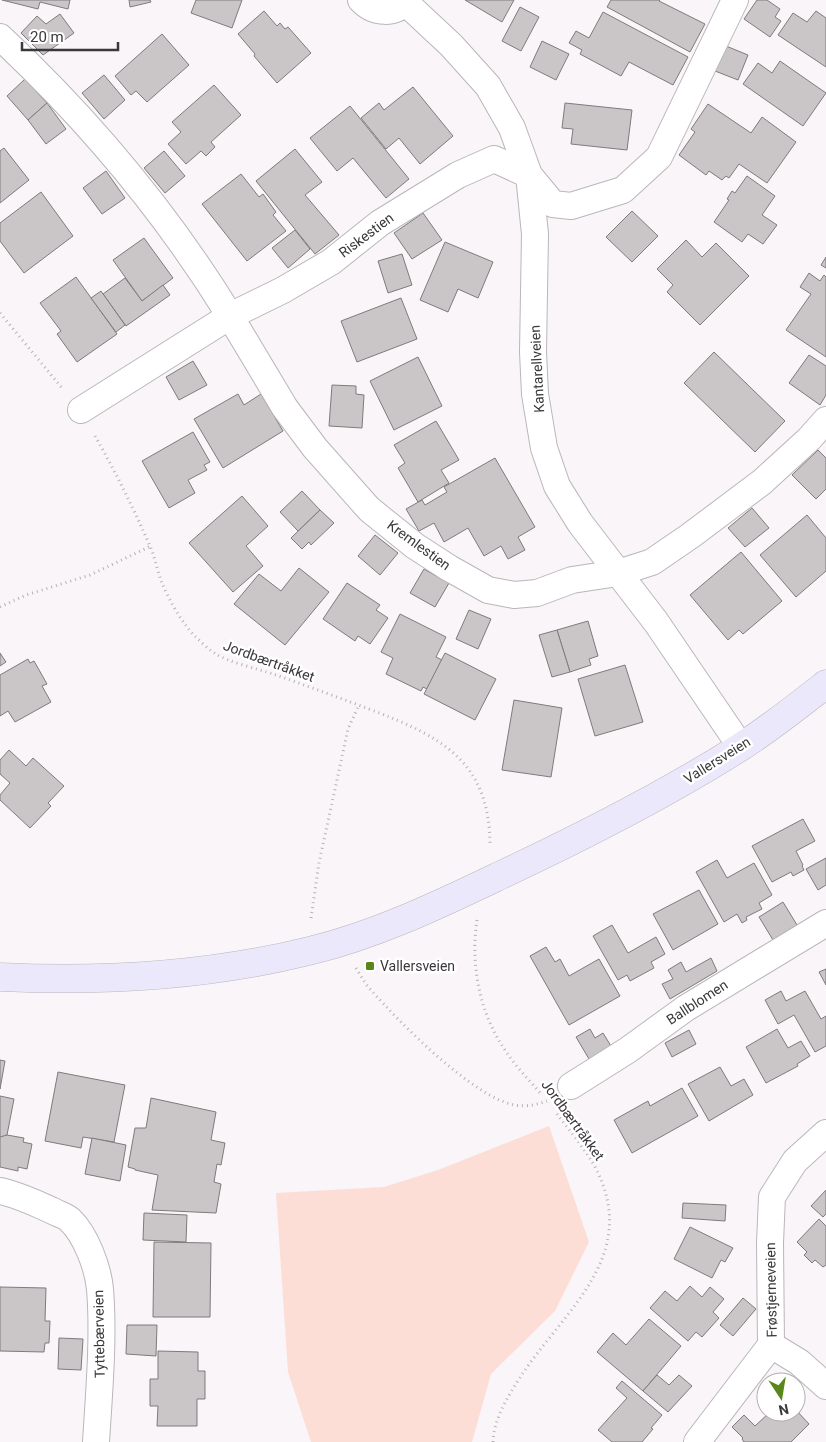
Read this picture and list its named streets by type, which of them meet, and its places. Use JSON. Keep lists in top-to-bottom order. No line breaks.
{"streets":{"main road":["Vallersveien"],"street":["Riskestien","Kantarellveien","Kremlestien","Ballblomen","Frøstjerneveien","Tyttebærveien"],"path":["Jordbærtråkket"]},"crossings":[["Riskestien","Kantarellveien"],["Riskestien","Kremlestien"],["Kantarellveien","Kremlestien"],["Kantarellveien","Vallersveien"]],"places":{"transit":["Vallersveien"]},"scale_bar":"20 m","north":"bottom"}
